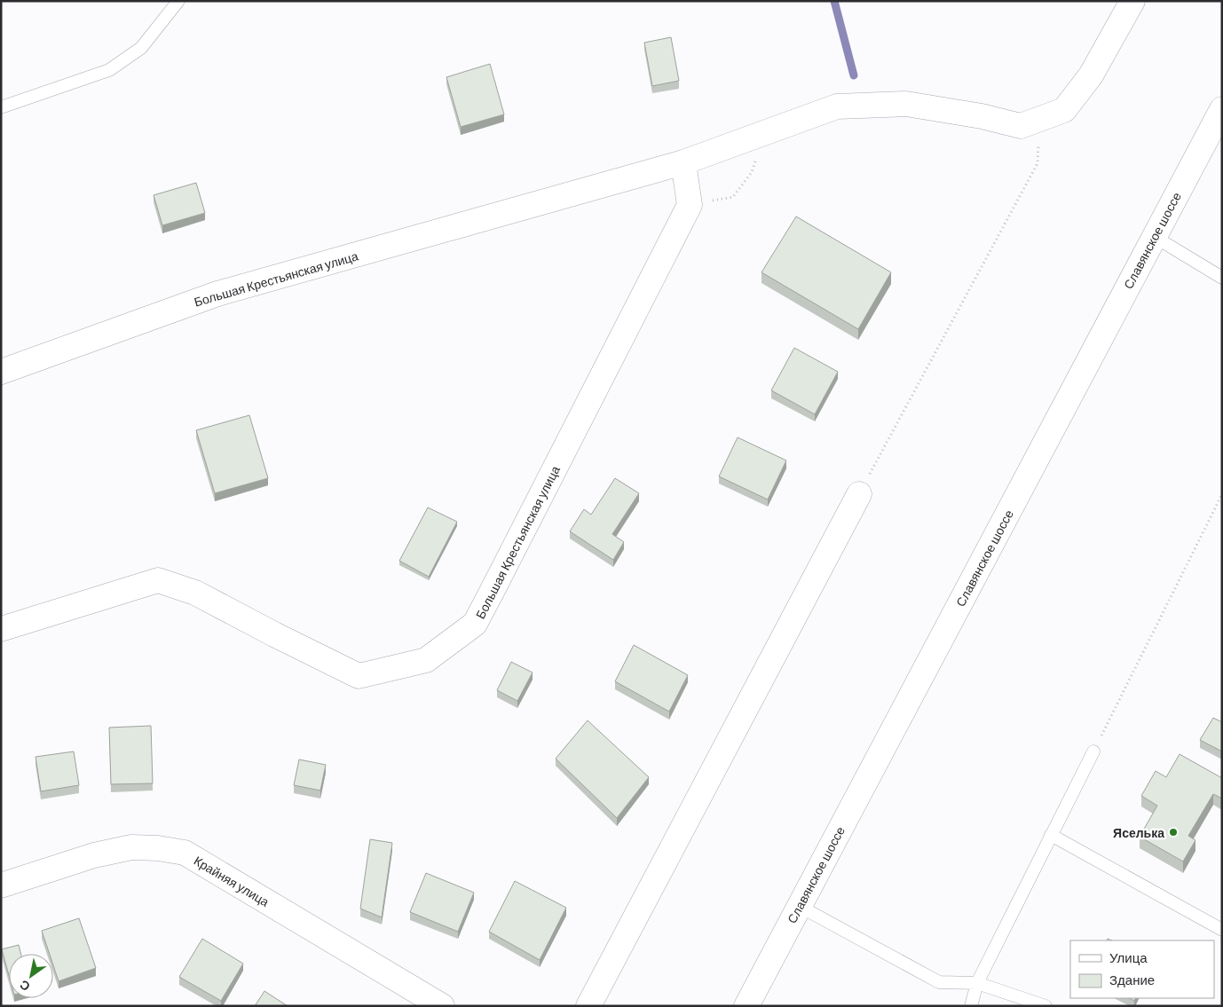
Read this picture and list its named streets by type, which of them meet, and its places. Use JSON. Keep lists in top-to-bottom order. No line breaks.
{"streets":{"street":["Славянское шоссе","Большая Крестьянская улица","Крайняя улица"]},"places":["Яселька"],"legend":["Улица","Здание"],"north":"bottom left"}
